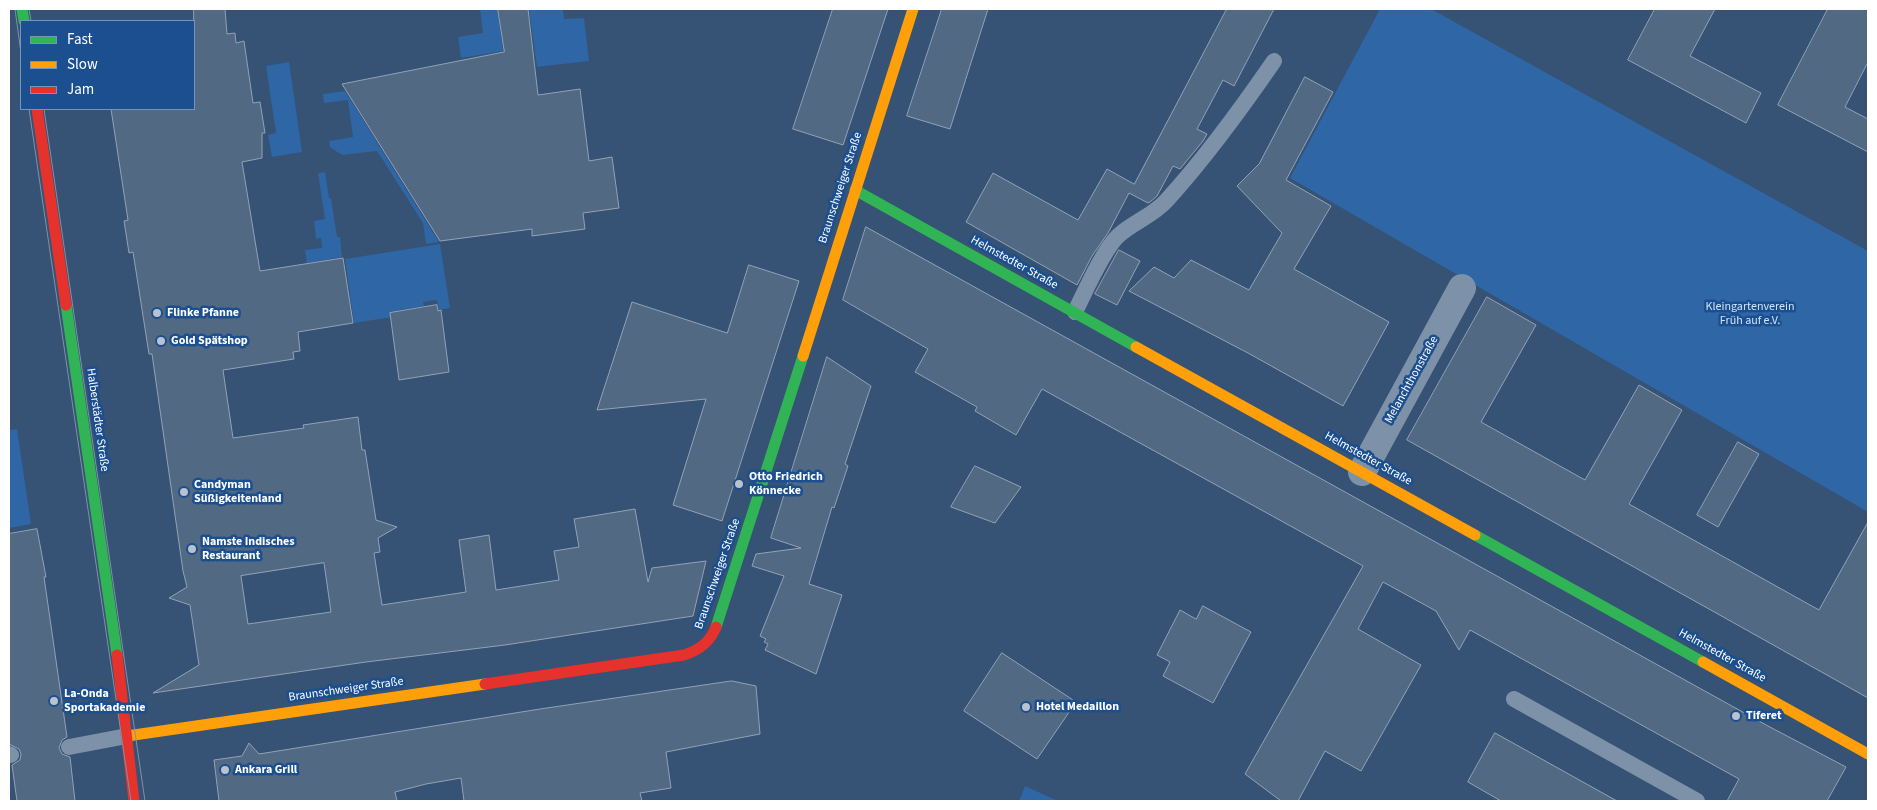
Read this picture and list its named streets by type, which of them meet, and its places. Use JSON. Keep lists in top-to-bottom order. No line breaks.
{"streets":{"street":["Braunschweiger Straße","Helmstedter Straße","Melanchthonstraße","Halberstädter Straße"]},"crossings":[["Braunschweiger Straße","Helmstedter Straße"],["Braunschweiger Straße","Halberstädter Straße"],["Helmstedter Straße","Melanchthonstraße"]],"parks":["Kleingartenverein Früh auf e.V."],"places":["Flinke Pfanne","Gold Spätshop","Otto Friedrich Könnecke","Candyman Süßigkeitenland","Namste Indisches Restaurant","La-Onda Sportakademie","Hotel Medaillon","Tiferet","Ankara Grill"],"legend":["Fast","Slow","Jam"]}
